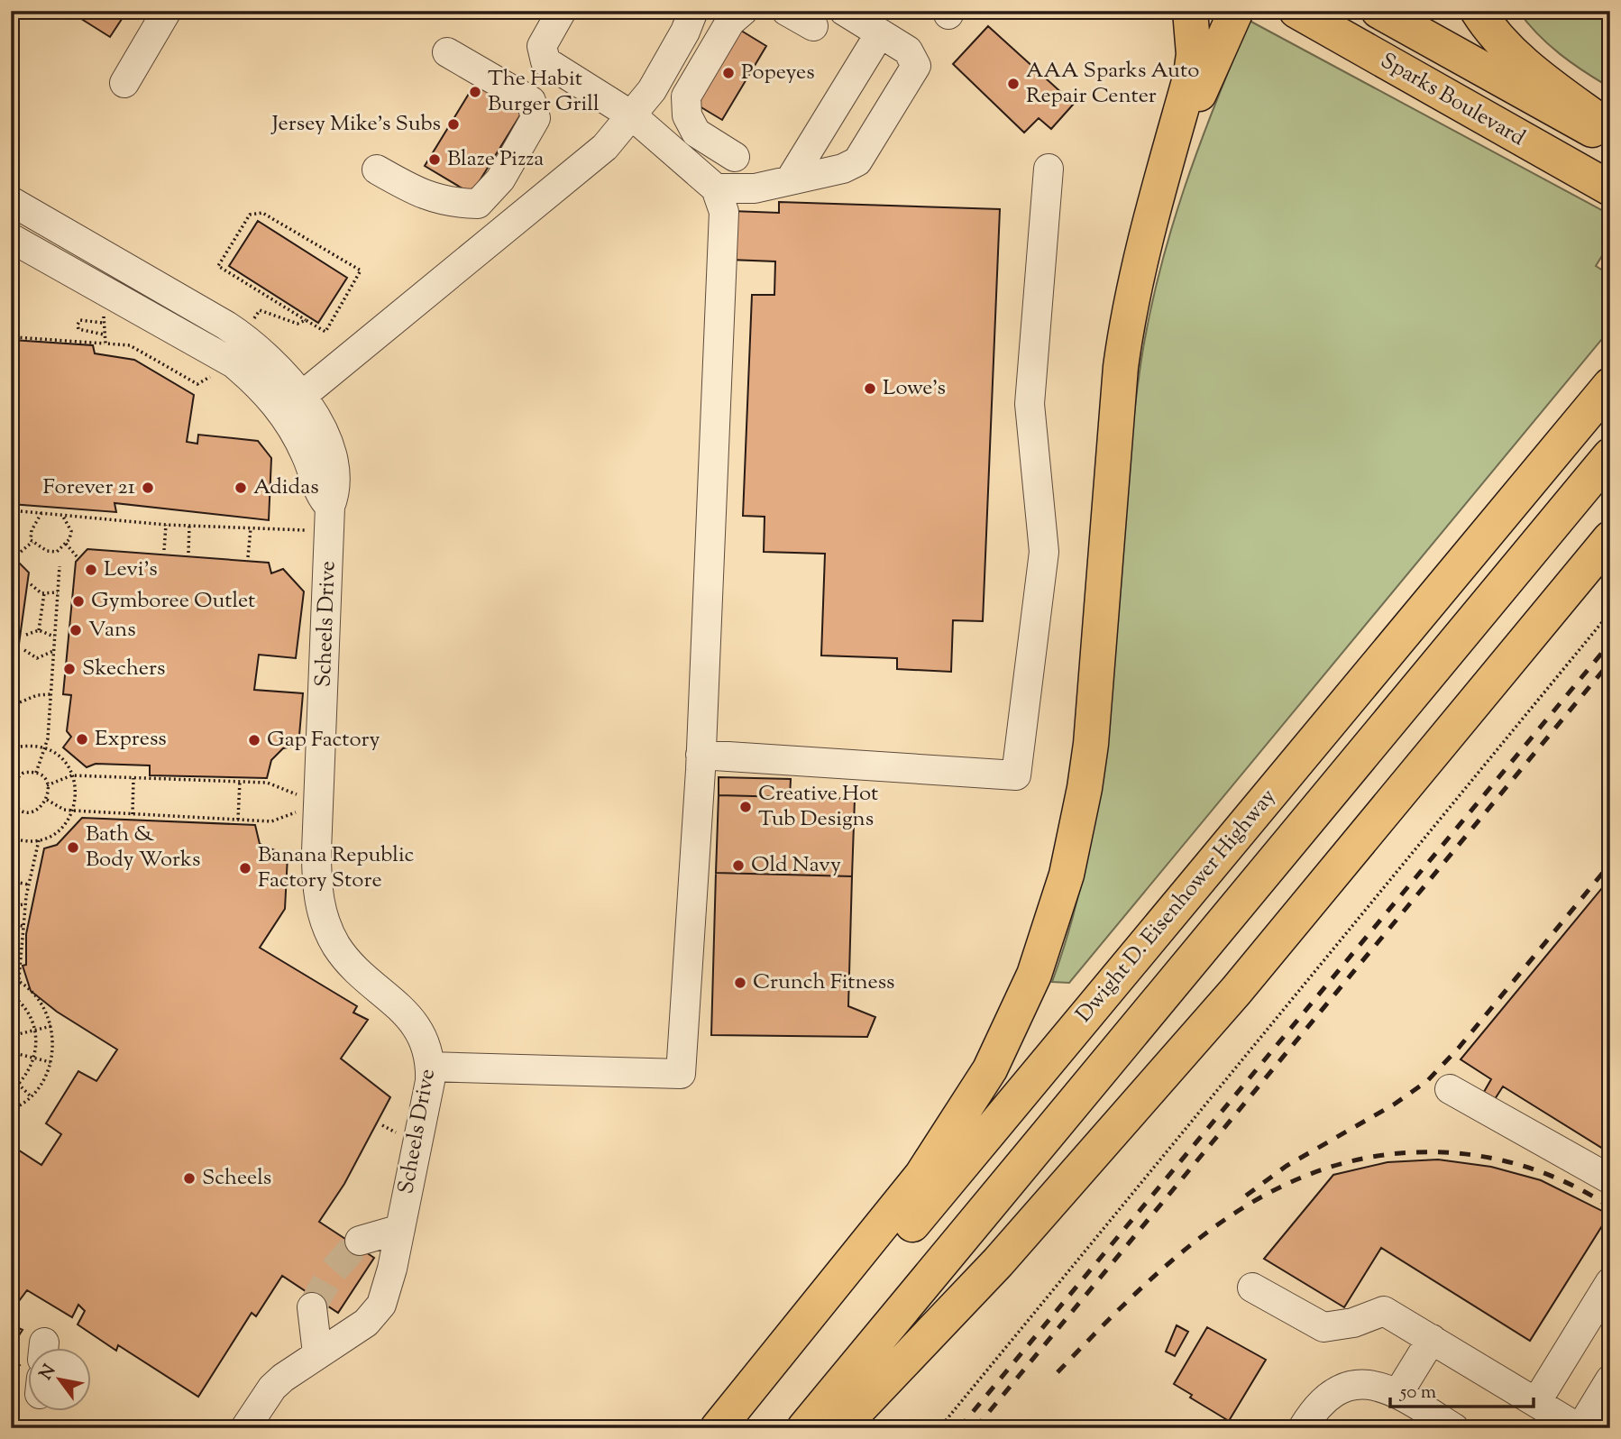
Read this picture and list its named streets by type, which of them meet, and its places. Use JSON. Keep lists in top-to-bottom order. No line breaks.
{"streets":{"main road":["Sparks Boulevard","Dwight D. Eisenhower Highway"],"street":["Scheels Drive"]},"places":["Popeyes","AAA Sparks Auto Repair Center","The Habit Burger Grill","Jersey Mike's Subs","Blaze Pizza","Lowe's","Forever 21","Adidas","Levi's","Gymboree Outlet","Vans","Skechers","Express","Gap Factory","Creative Hot Tub Designs","Bath & Body Works","Old Navy","Banana Republic Factory Store","Crunch Fitness","Scheels"],"scale_bar":"50 m","north":"top left"}
